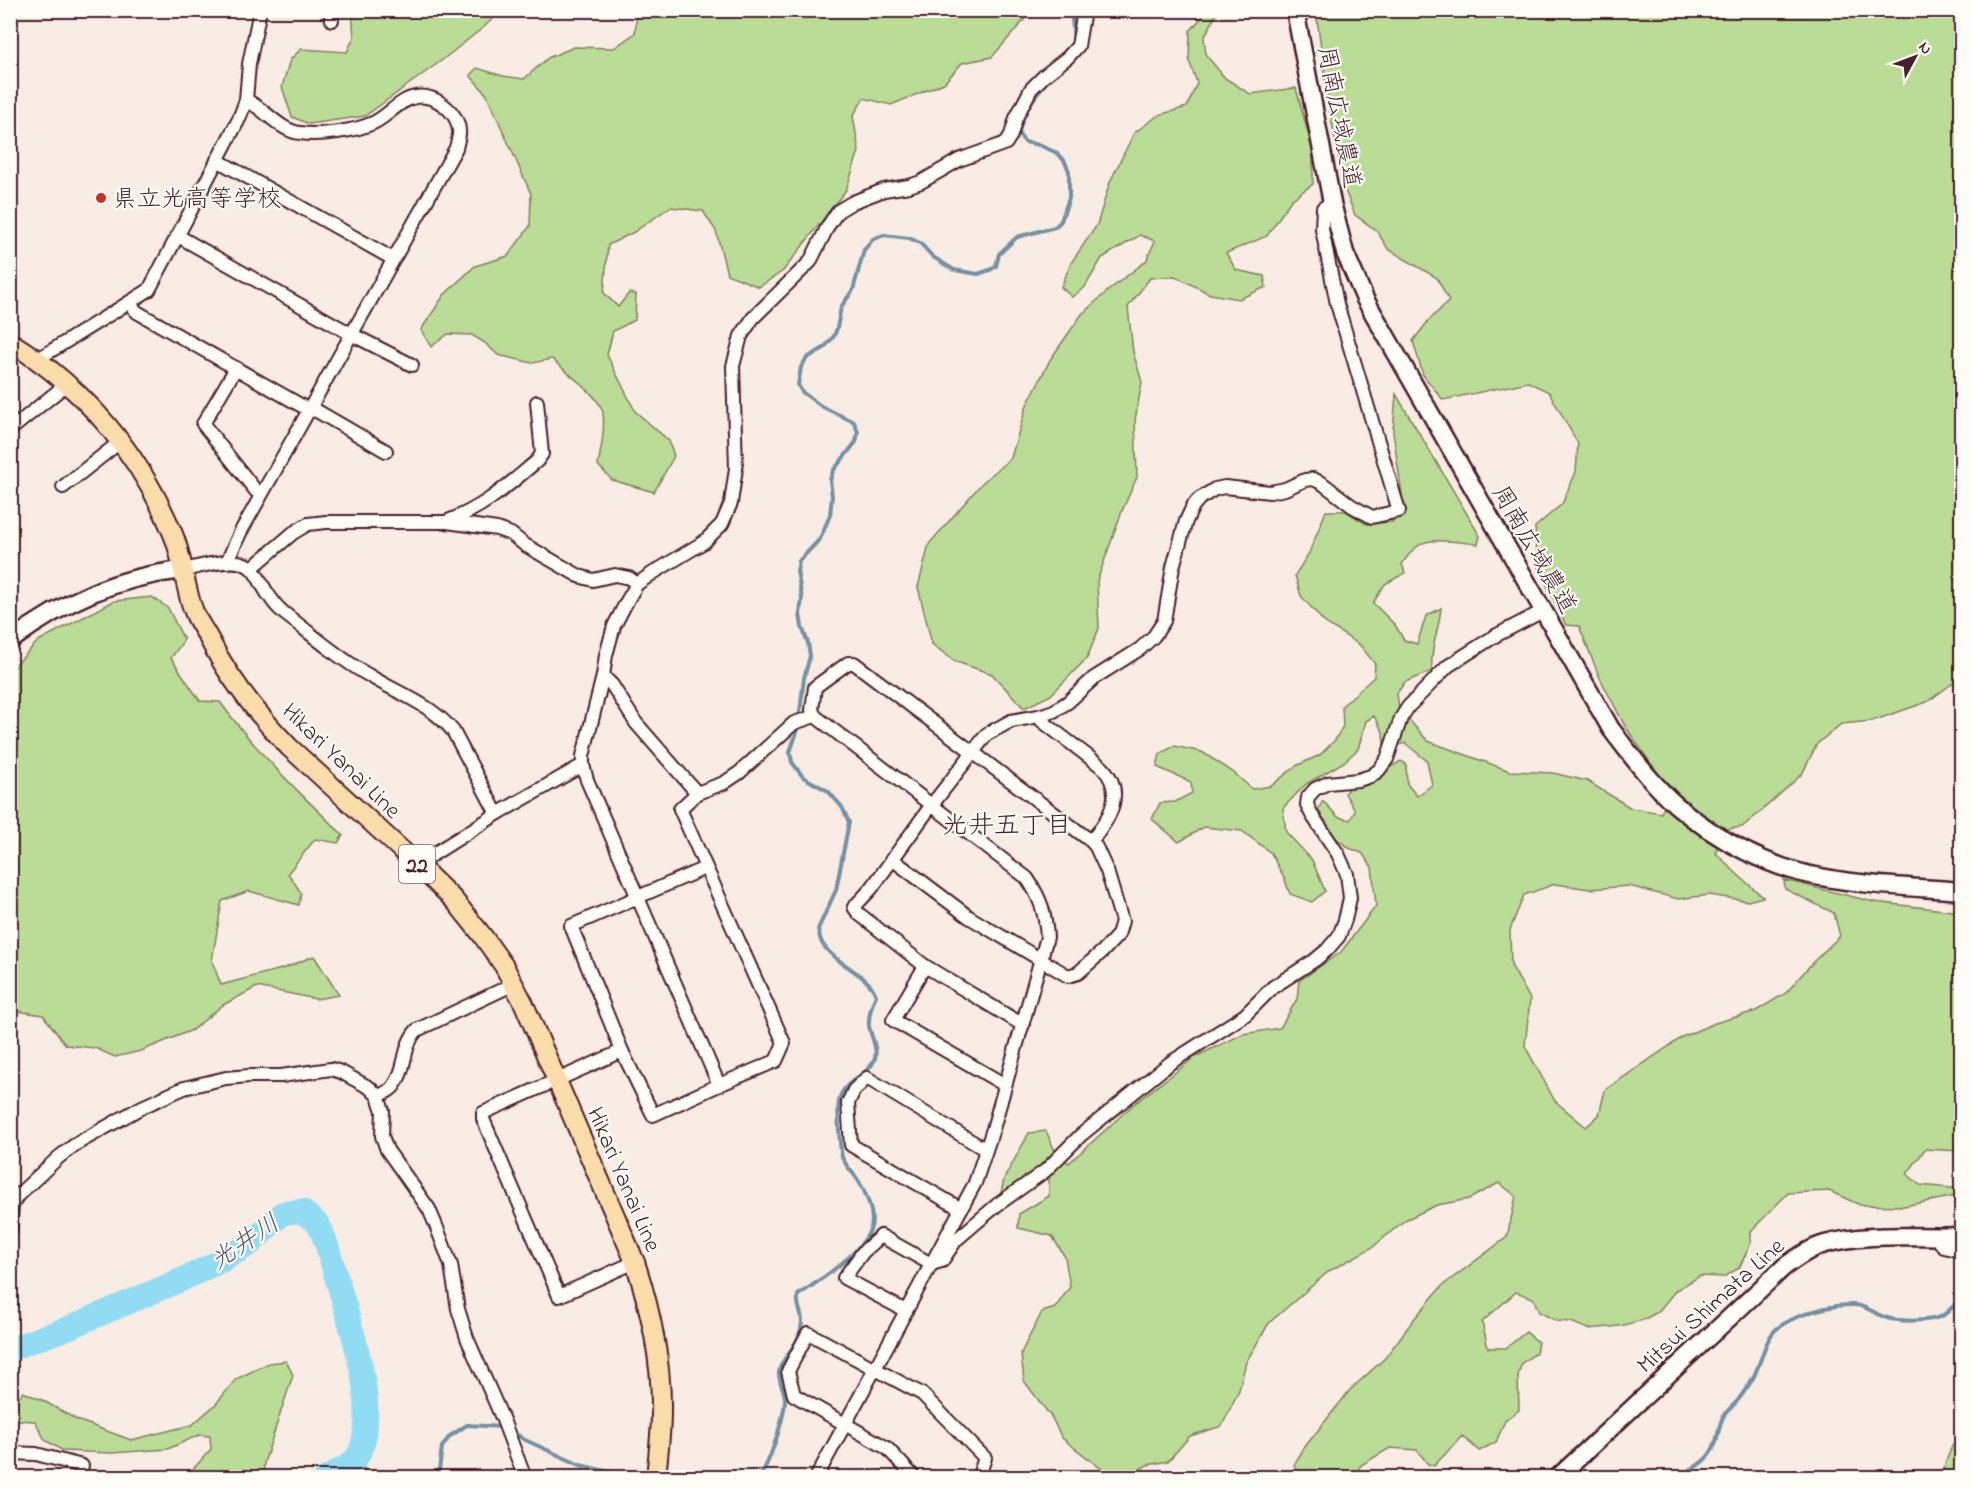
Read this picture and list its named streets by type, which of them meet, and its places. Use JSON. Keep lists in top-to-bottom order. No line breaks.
{"streets":{"main road":["Hikari Yanai Line","22"],"street":["周南広域農道","Mitsui Shimata Line"]},"districts":["光井五丁目"],"water":["光井川"],"places":["県立光高等学校"],"north":"top right"}
